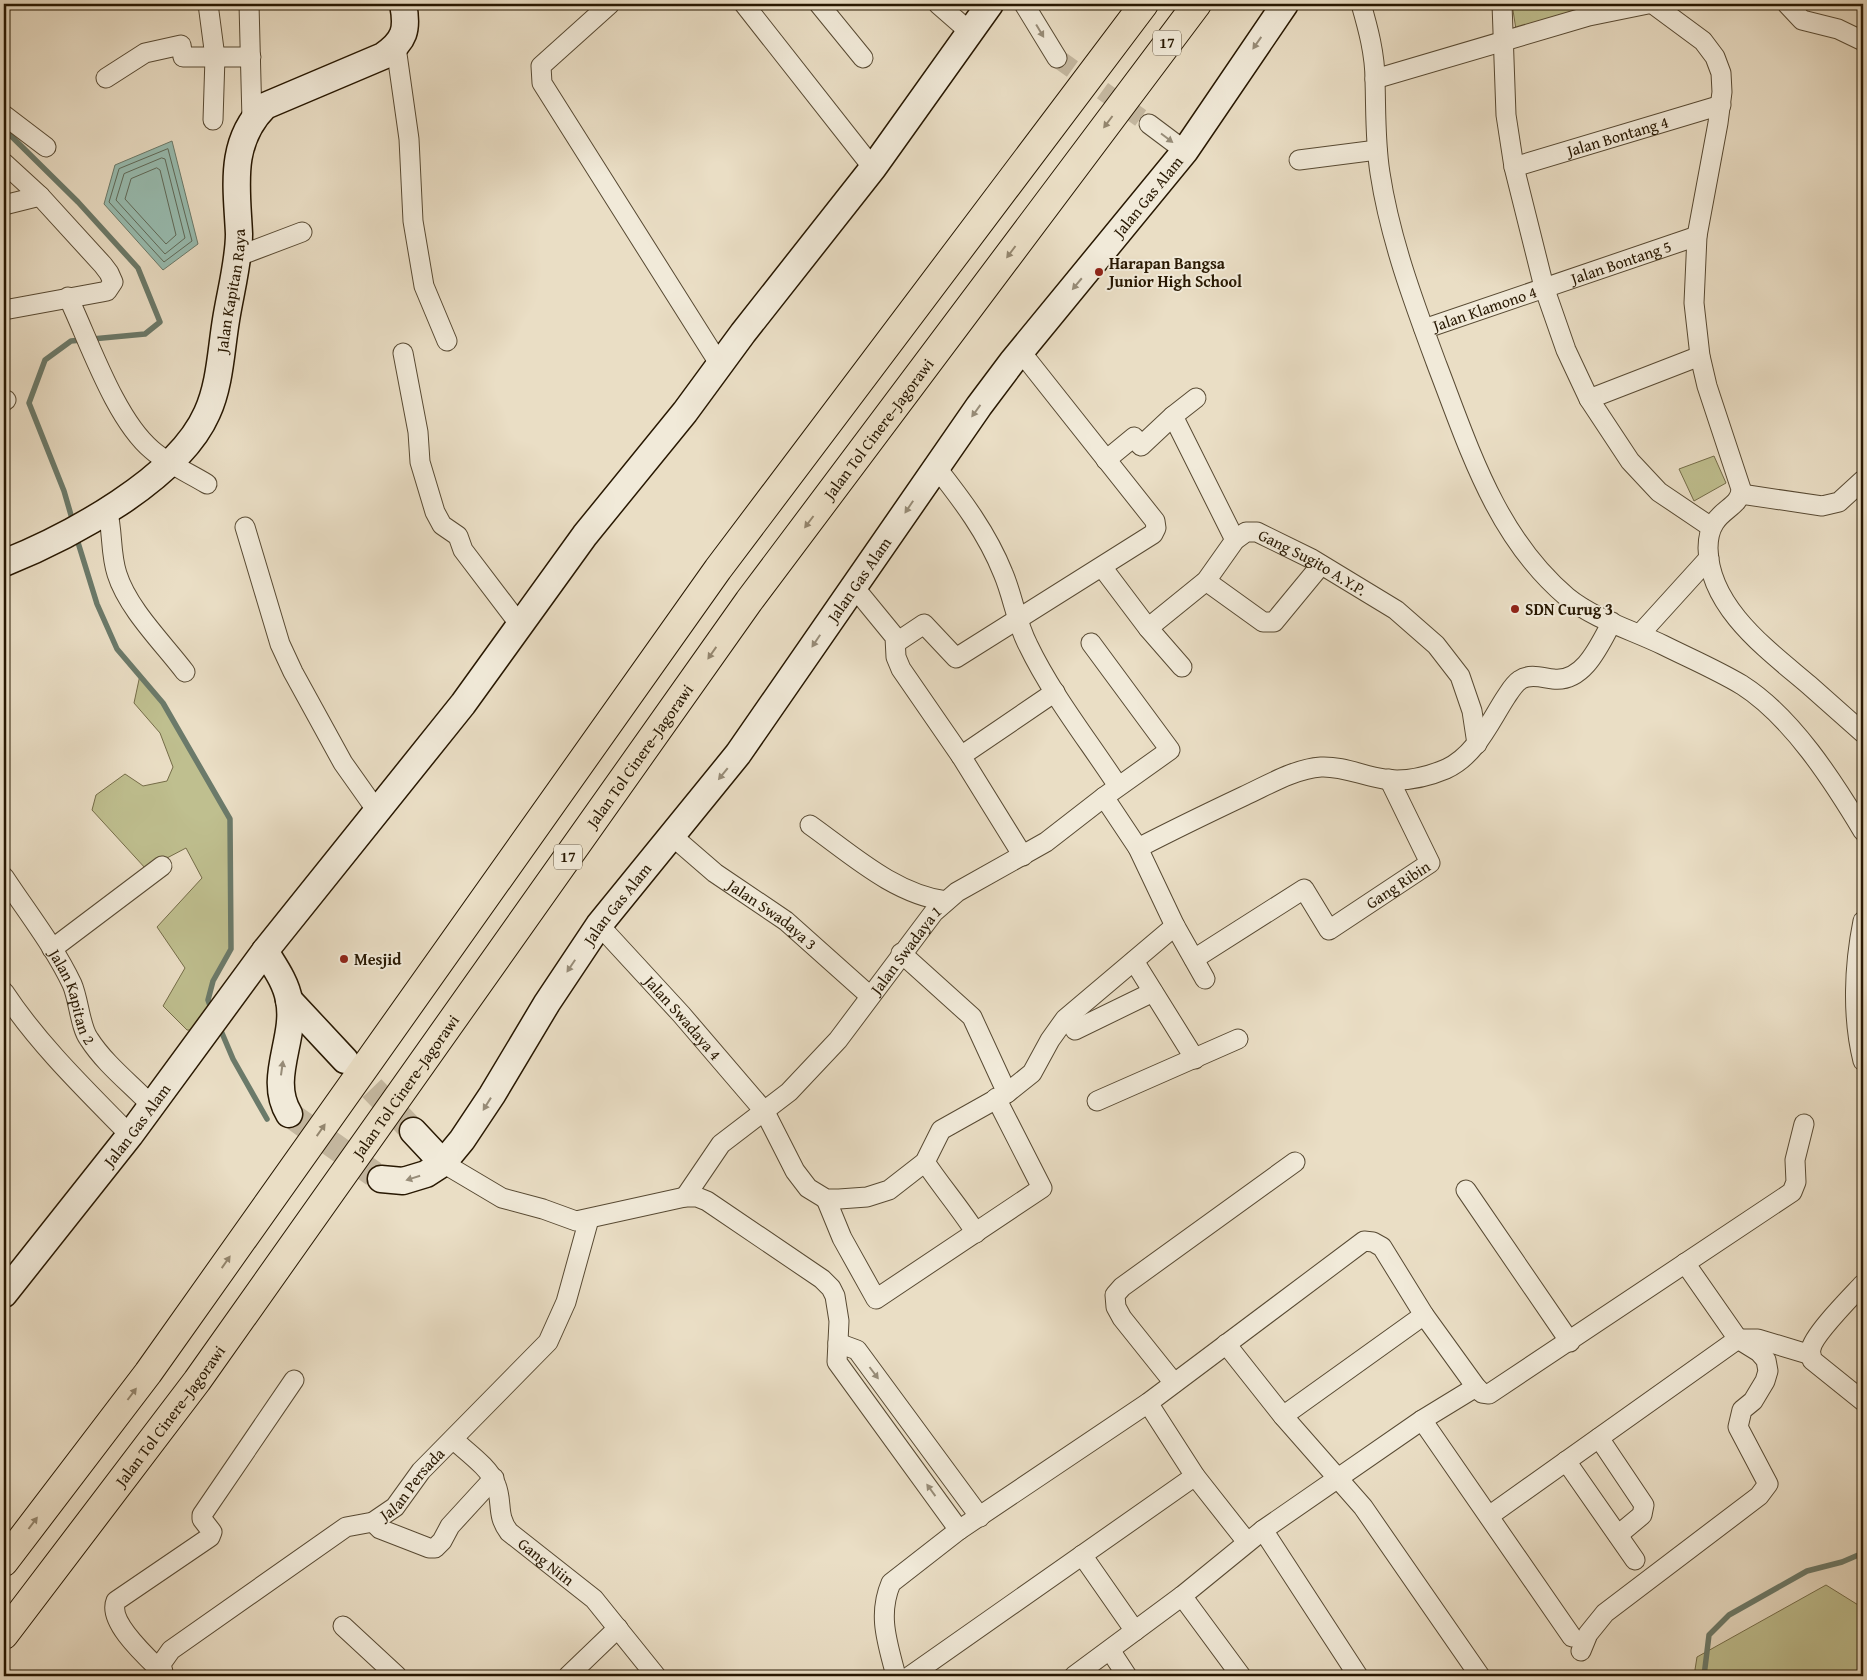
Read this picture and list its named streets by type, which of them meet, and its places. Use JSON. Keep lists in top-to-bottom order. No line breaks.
{"streets":{"highway":["17","Jalan Tol Cinere–Jagorawi"],"main road":["Jalan Gas Alam","Jalan Kapitan Raya"],"street":["Jalan Bontang 4","Jalan Bontang 5","Jalan Klamono 4","Gang Sugito A.Y.P.","Gang Ribin","Jalan Swadaya 3","Jalan Swadaya 1","Jalan Kapitan 2","Jalan Swadaya 4","Jalan Persada","Gang Niin"]},"crossings":[["Jalan Gas Alam","Jalan Swadaya 3"],["Jalan Gas Alam","Jalan Kapitan 2"],["Jalan Gas Alam","Jalan Swadaya 4"],["Jalan Bontang 5","Jalan Klamono 4"],["Jalan Swadaya 3","Jalan Swadaya 1"],["Jalan Swadaya 1","Jalan Swadaya 4"]],"one_way":["Jalan Gas Alam"],"places":["Harapan Bangsa Junior High School","SDN Curug 3","Mesjid"]}
